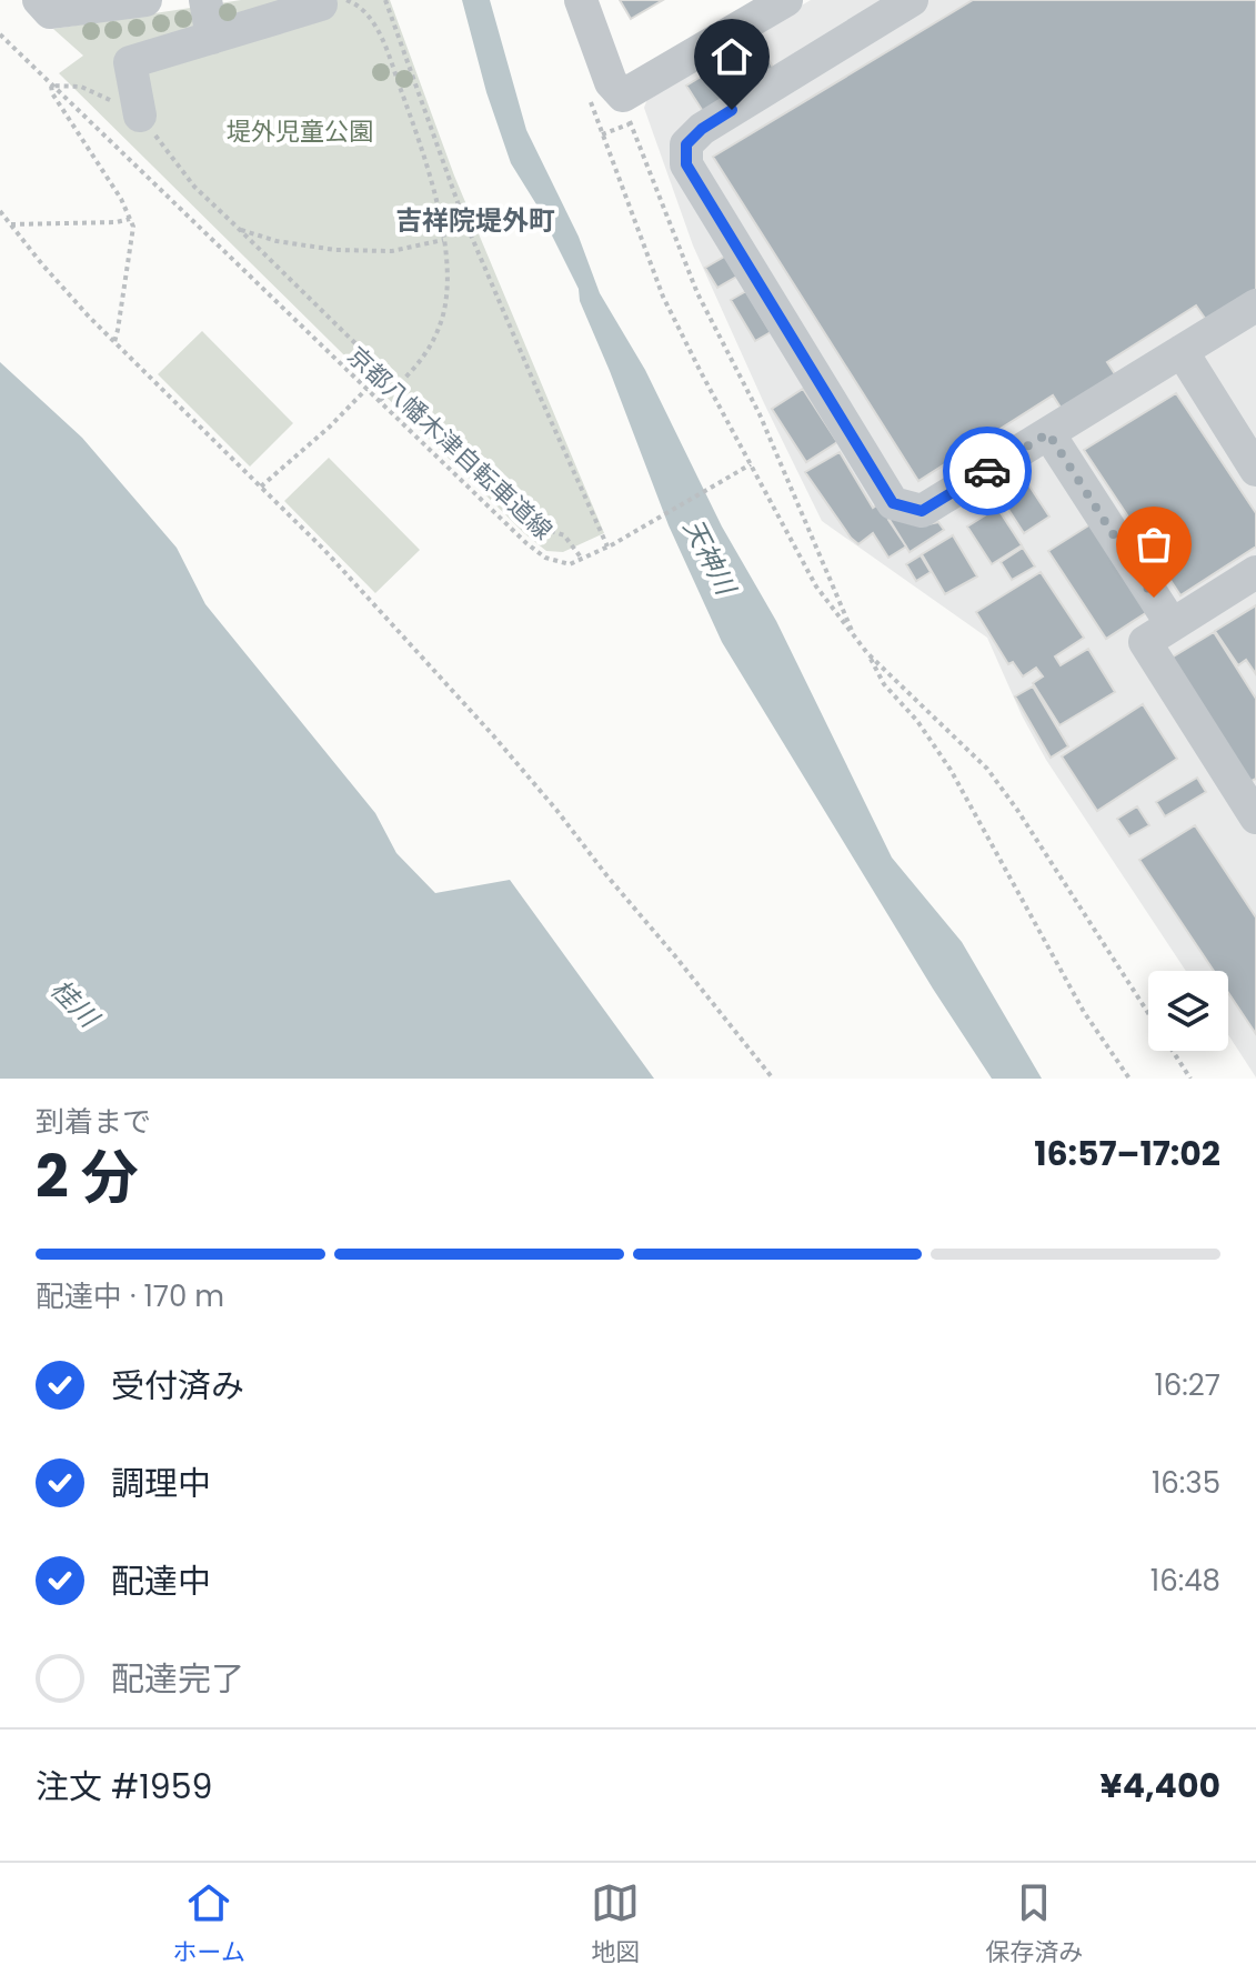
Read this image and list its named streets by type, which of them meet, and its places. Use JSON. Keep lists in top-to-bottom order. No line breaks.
{"streets":{"path":["京都八幡木津自転車道線"]},"districts":["吉祥院堤外町"],"water":["天神川","桂川"],"parks":["堤外児童公園"],"page":{"heading":["2 分","到着まで","16:57–17:02"],"panel":["注文 #1959","¥4,400"],"bar":"配達中 · 170 m","list":[["受付済み","16:27"],["調理中","16:35"],["配達中","16:48"],"配達完了"],"tabs":["ホーム","地図","保存済み"]}}
